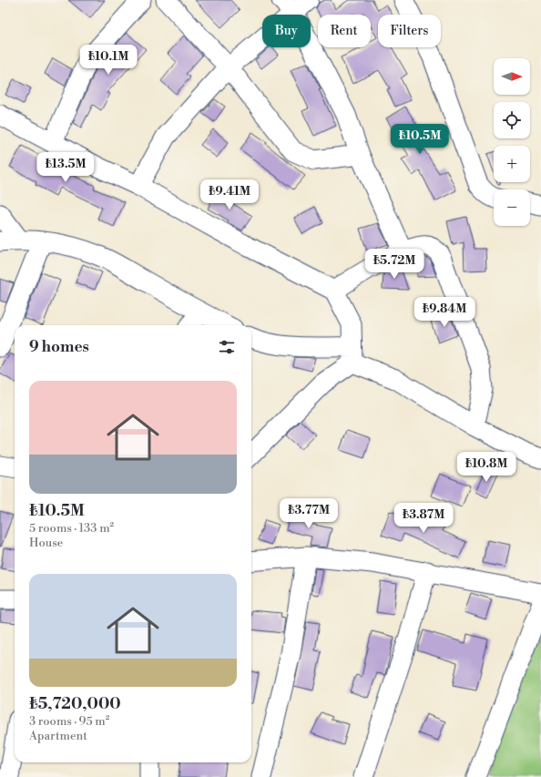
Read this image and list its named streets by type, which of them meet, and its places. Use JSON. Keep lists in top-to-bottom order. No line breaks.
{"north":"right","page":{"chip":["Buy","Rent","Filters"],"price":["₺10.1M","₺10.5M","₺13.5M","₺9.41M","₺5.72M","₺9.84M","₺10.8M","₺3.77M","₺3.87M"],"map_buttons":["+","−"],"heading":"9 homes","list":[{"name":"₺10.5M","note":"5 rooms · 133 m² · House"},{"name":"₺5,720,000","note":"3 rooms · 95 m² · Apartment"}]}}
